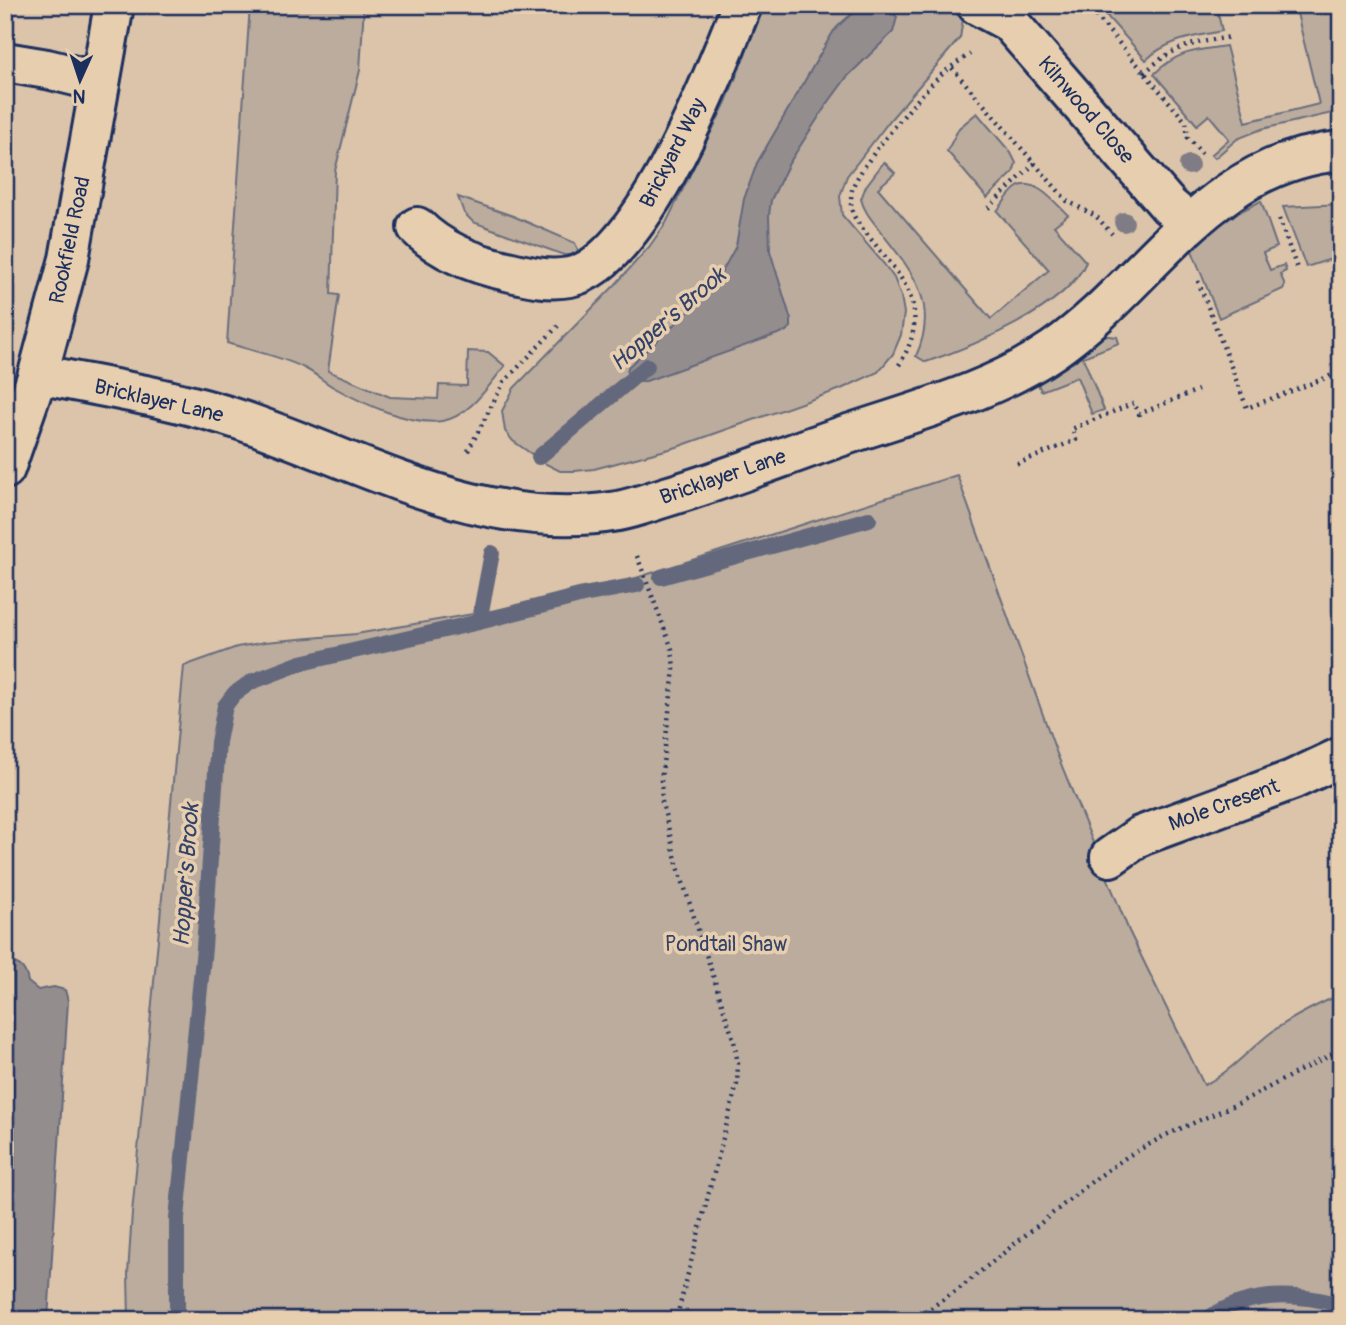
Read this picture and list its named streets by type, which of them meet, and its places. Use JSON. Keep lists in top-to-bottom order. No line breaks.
{"streets":{"street":["Kilnwood Close","Brickyard Way","Rookfield Road","Bricklayer Lane","Mole Cresent"]},"crossings":[["Kilnwood Close","Bricklayer Lane"],["Rookfield Road","Bricklayer Lane"]],"water":["Hopper's Brook"],"parks":["Pondtail Shaw"],"north":"bottom"}
